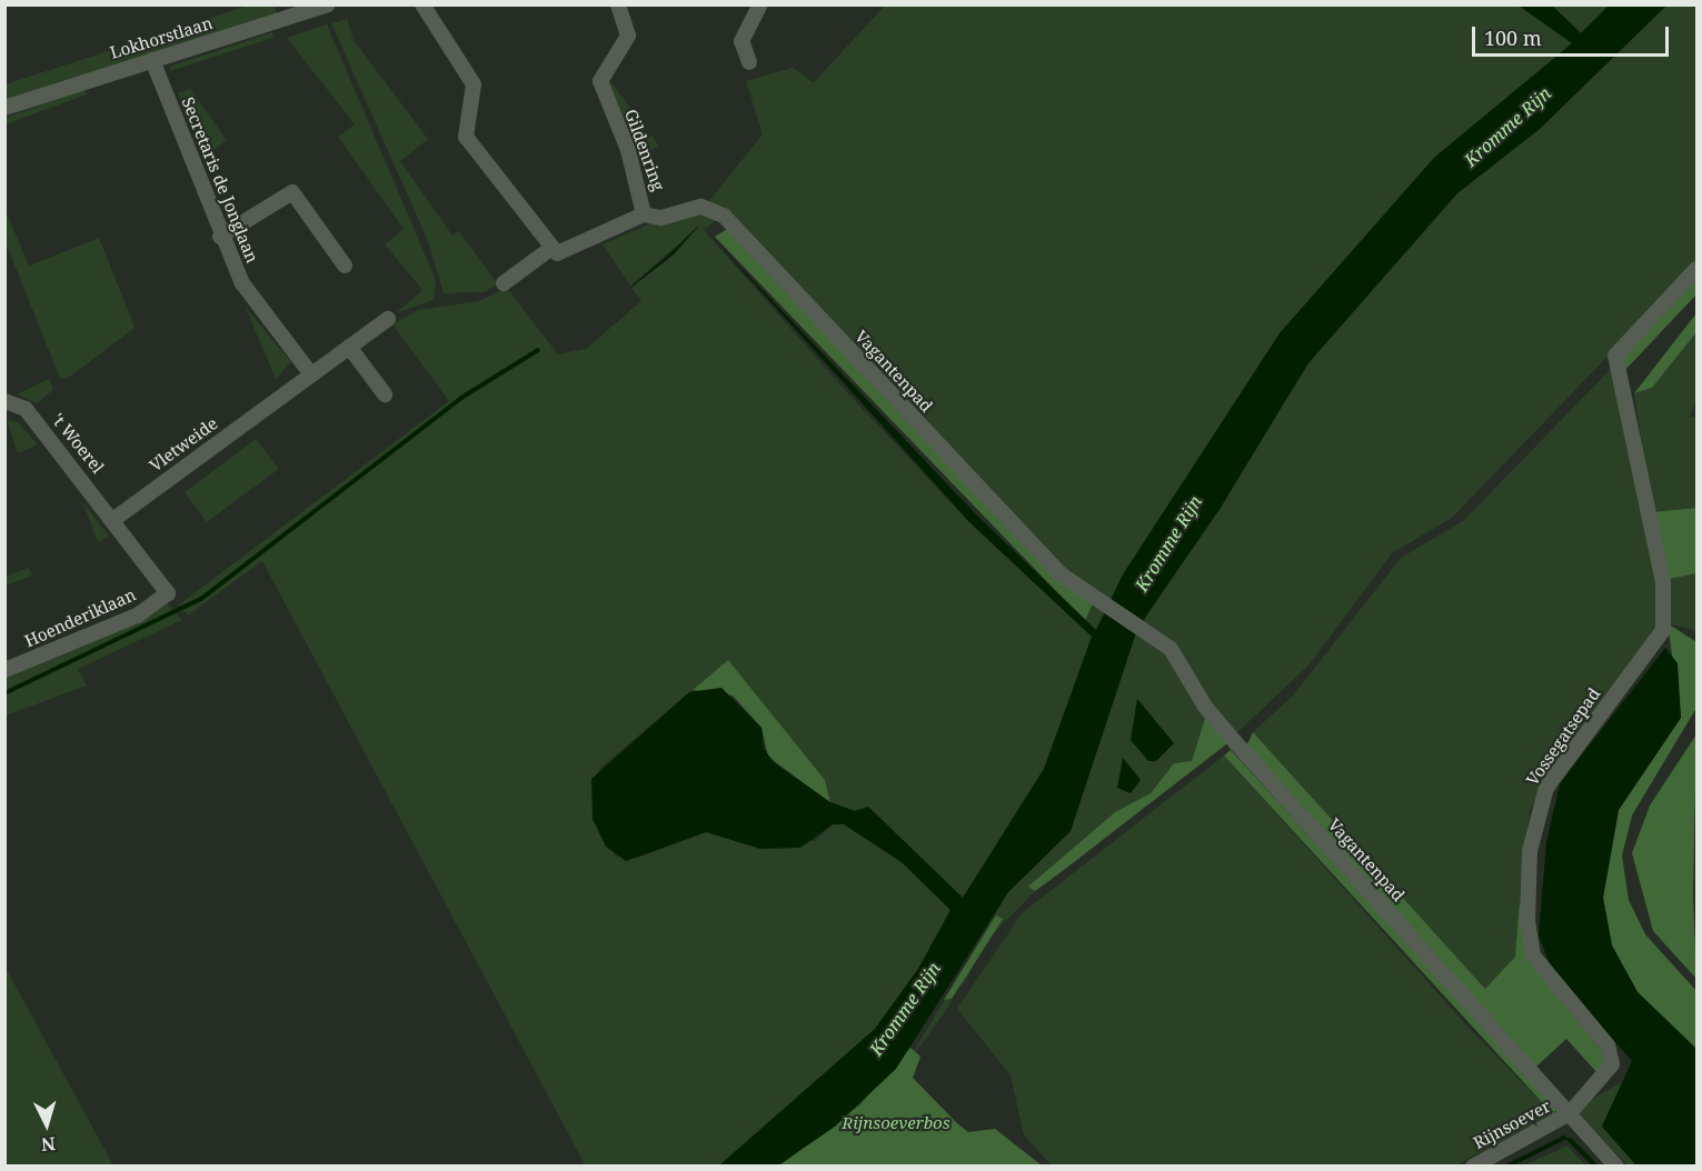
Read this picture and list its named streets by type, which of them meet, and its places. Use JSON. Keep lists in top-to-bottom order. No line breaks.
{"streets":{"street":["Lokhorstlaan","Gildenring","Secretaris de Jonglaan","Vagantenpad","'t Woerel","Vletweide","Hoenderiklaan","Vossegatsepad","Rijnsoever"]},"crossings":[["Lokhorstlaan","Secretaris de Jonglaan"],["Gildenring","Vagantenpad"],["Secretaris de Jonglaan","Vletweide"],["Vagantenpad","Vossegatsepad"],["Vagantenpad","Rijnsoever"],["'t Woerel","Vletweide"],["'t Woerel","Hoenderiklaan"],["Vletweide","Hoenderiklaan"],["Vossegatsepad","Rijnsoever"]],"water":["Kromme Rijn"],"parks":["Rijnsoeverbos"],"scale_bar":"100 m","north":"bottom"}
